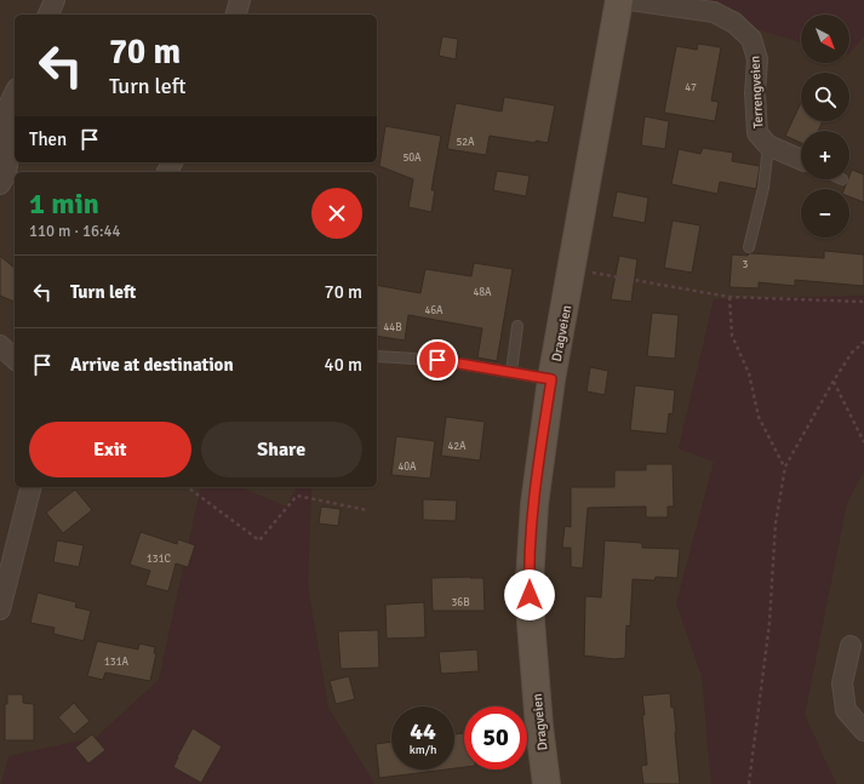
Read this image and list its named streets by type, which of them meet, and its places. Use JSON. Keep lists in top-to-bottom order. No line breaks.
{"streets":{"main road":["Dragveien"],"street":["Terrengveien"]},"house_numbers":["47","52A","50A","3","48A","46A","44B","42A","40A","131C","36B","131A"],"north":"bottom right","page":{"map_buttons":["+","−"],"turn":["70 m","Turn left"],"then":"Then","heading":["1 min","110 m · 16:44"],"list":[{"name":"Turn left","value":"70 m"},{"name":"Arrive at destination","value":"40 m"}],"buttons":["Exit","Share"],"speed":"44 km/h","limit":"50"}}
